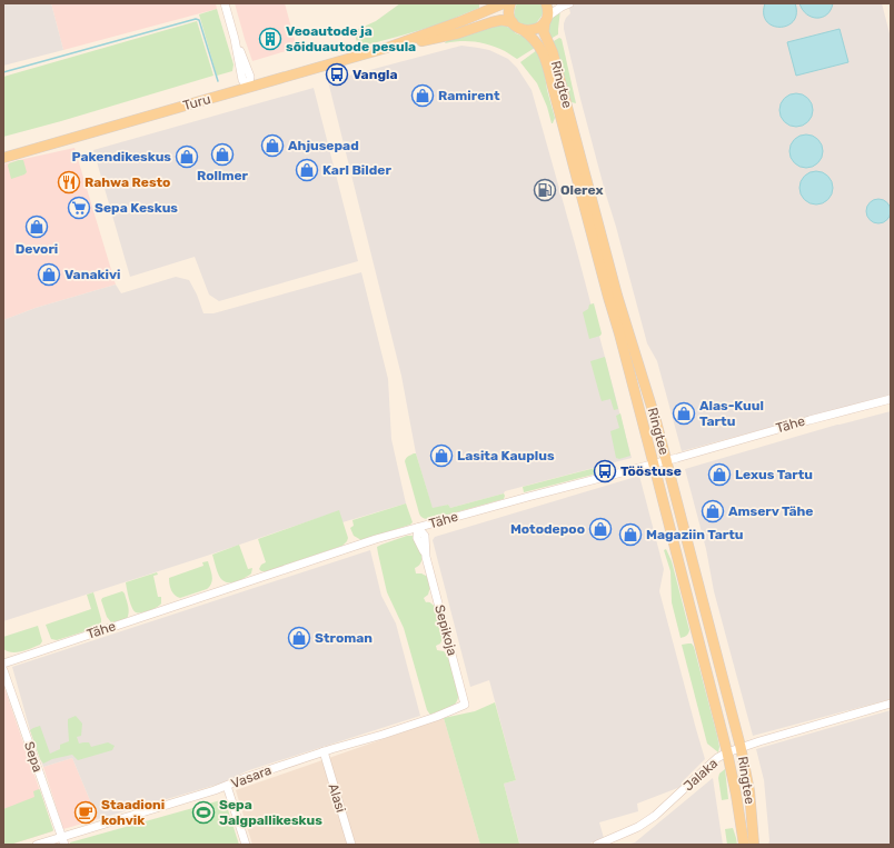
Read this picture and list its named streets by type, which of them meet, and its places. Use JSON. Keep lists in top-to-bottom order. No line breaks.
{"streets":{"main road":["Ringtee","Turu"],"street":["Tähe","Sepikoja","Sepa","Jalaka","Vasara","Alasi"]},"crossings":[["Ringtee","Turu"],["Ringtee","Tähe"],["Ringtee","Jalaka"],["Tähe","Sepikoja"],["Sepikoja","Vasara"],["Sepa","Vasara"],["Vasara","Alasi"]],"places":{"building":["Veoautode ja sõiduautode pesula"],"bus stop":["Vangla","Tööstuse"],"shop":["Ramirent","Ahjusepad","Rollmer","Pakendikeskus","Karl Bilder","Devori","Vanakivi","Alas-Kuul Tartu","Lasita Kauplus","Lexus Tartu","Amserv Tähe","Motodepoo","Magaziin Tartu","Stroman"],"restaurant":["Rahwa Resto"],"fuel station":["Olerex"],"supermarket":["Sepa Keskus"],"cafe":["Staadioni kohvik"],"sports":["Sepa Jalgpallikeskus"]}}
